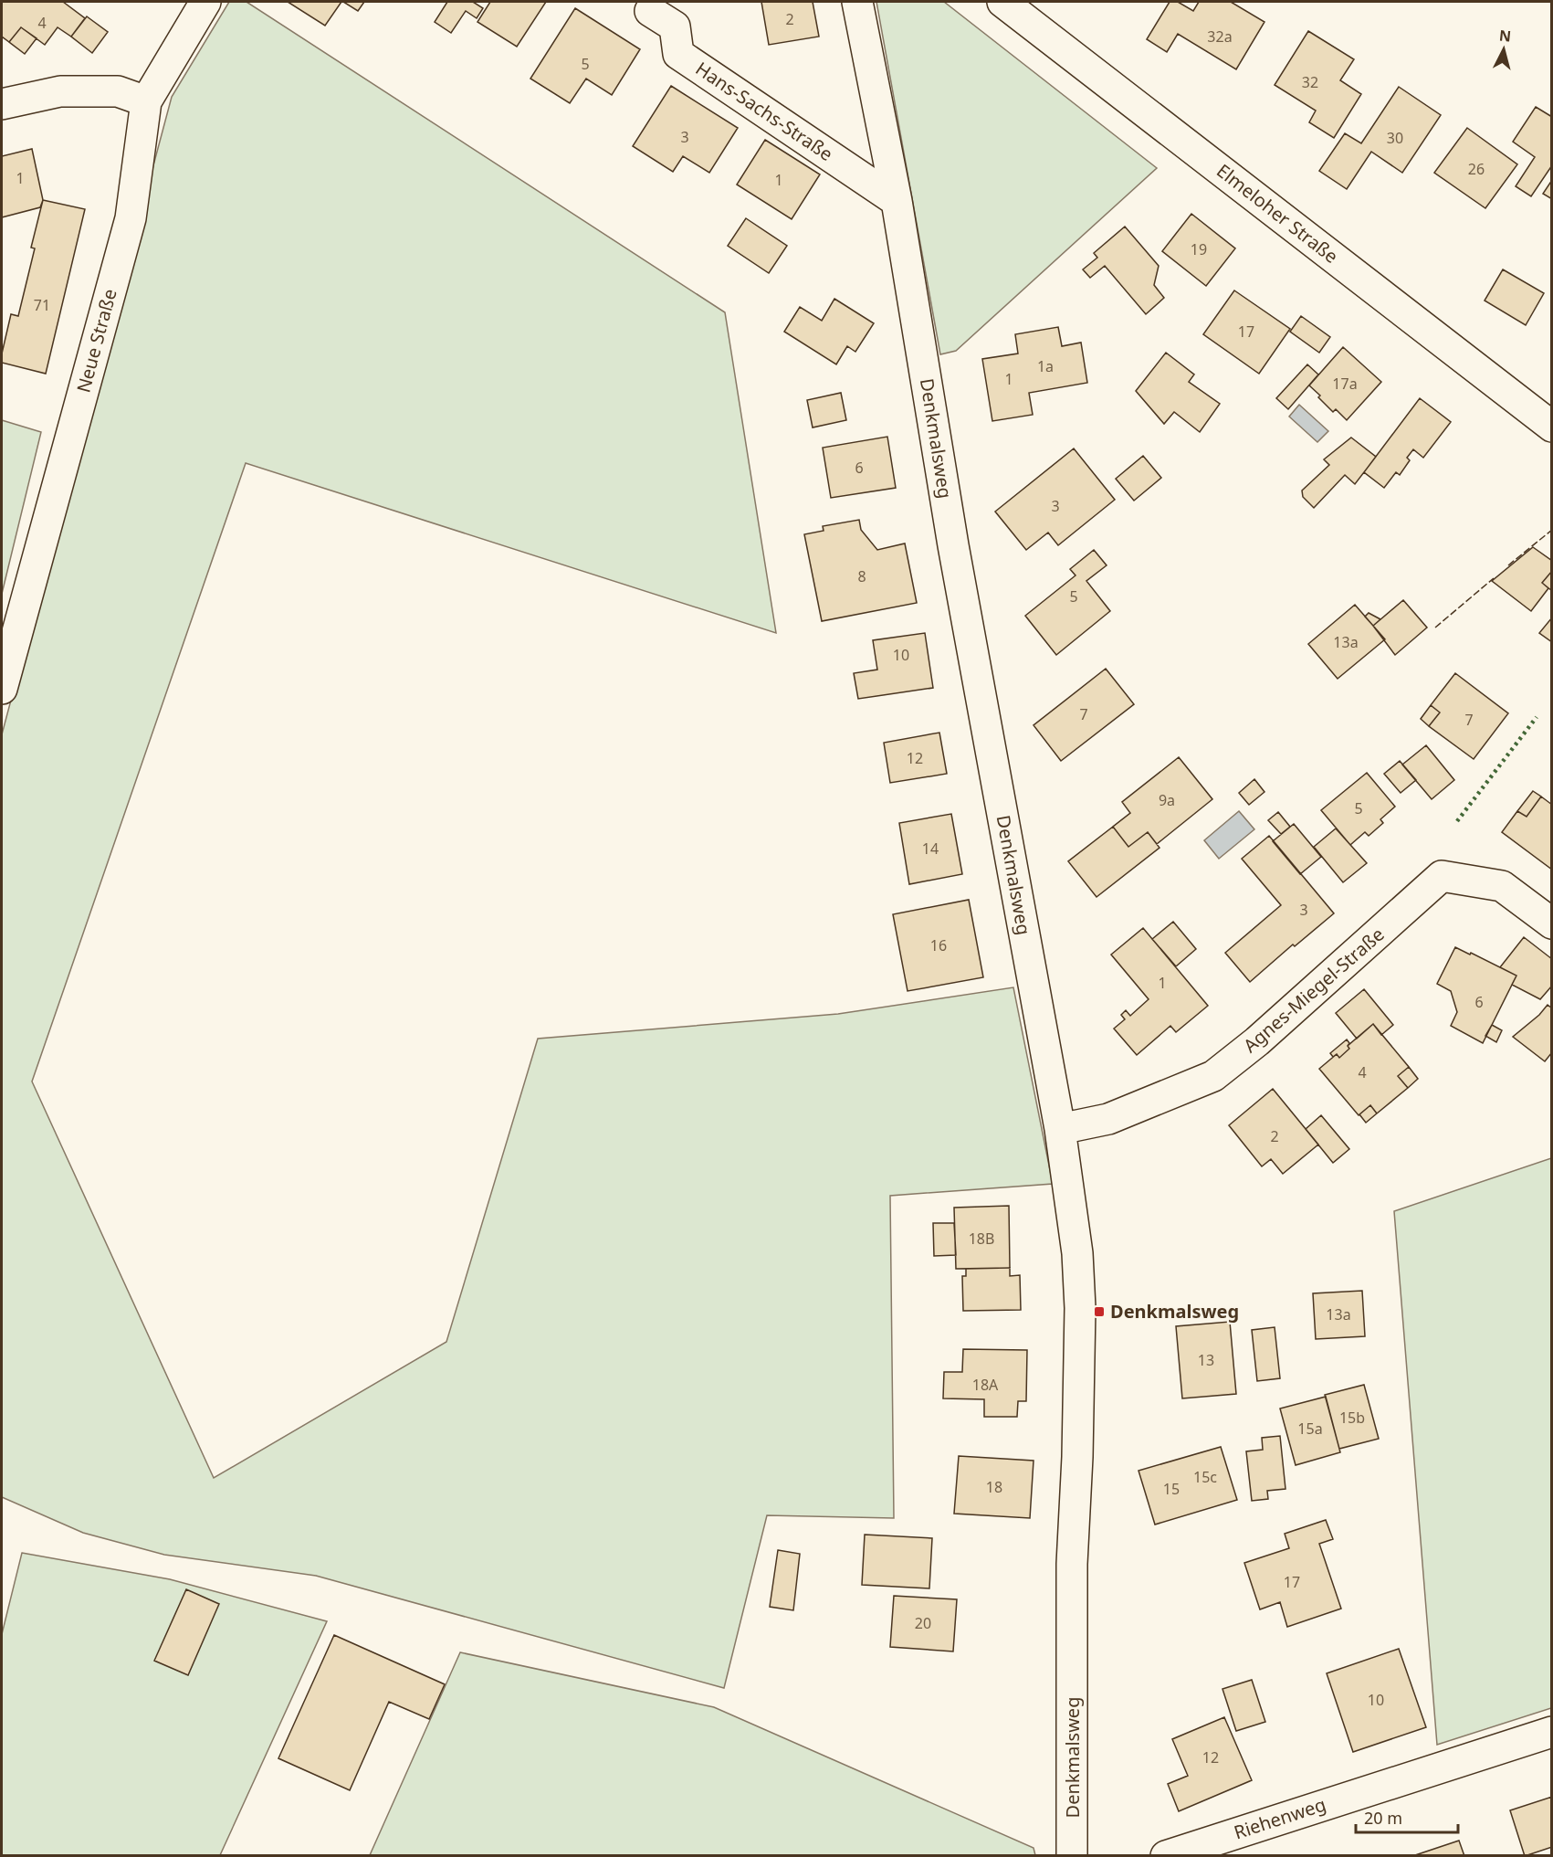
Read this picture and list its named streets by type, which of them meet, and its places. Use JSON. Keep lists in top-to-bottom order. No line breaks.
{"streets":{"street":["Hans-Sachs-Straße","Elmeloher Straße","Neue Straße","Denkmalsweg","Agnes-Miegel-Straße","Riehenweg"]},"crossings":[["Hans-Sachs-Straße","Denkmalsweg"],["Denkmalsweg","Agnes-Miegel-Straße"]],"places":{"transit":["Denkmalsweg"]},"house_numbers":["2","4","32a","5","32","3","30","26","1","1","19","71","17","1a","1","17a","6","3","8","5","13a","10","7","7","12","9a","5","14","3","16","1","6","4","2","18B","13a","13","18A","15b","15a","15c","18","15","17","20","10","12"],"scale_bar":"20 m","north":"top"}
